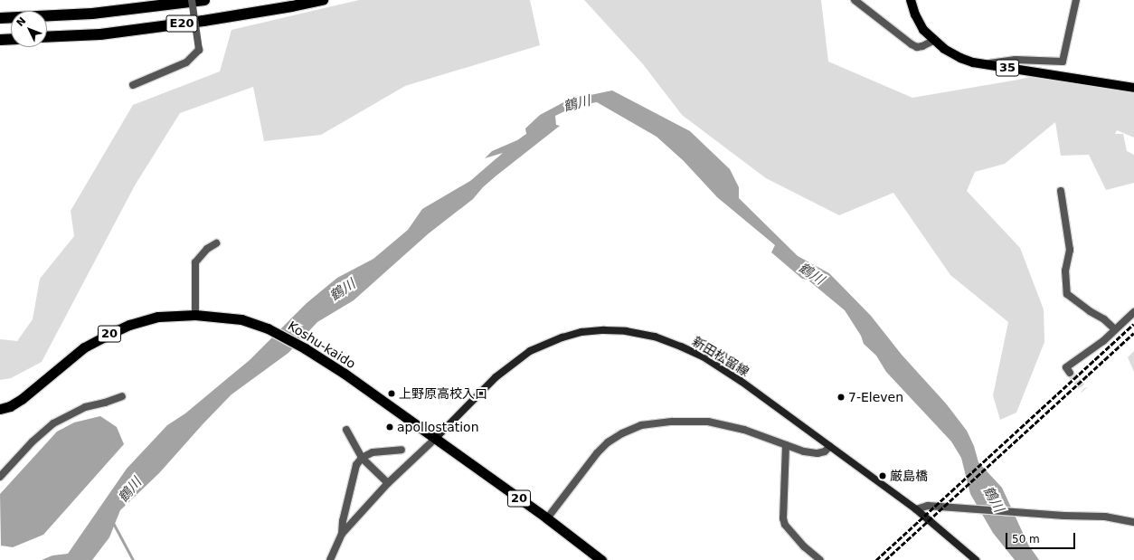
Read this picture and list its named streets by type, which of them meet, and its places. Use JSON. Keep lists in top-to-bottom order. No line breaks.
{"streets":{"highway":["E20","20","Koshu-kaido"],"main road":["35","新田松留線"]},"crossings":[["Koshu-kaido","新田松留線"]],"water":["鶴川"],"places":["上野原高校入口","7-Eleven","apollostation","厳島橋"],"scale_bar":"50 m","north":"top left"}
